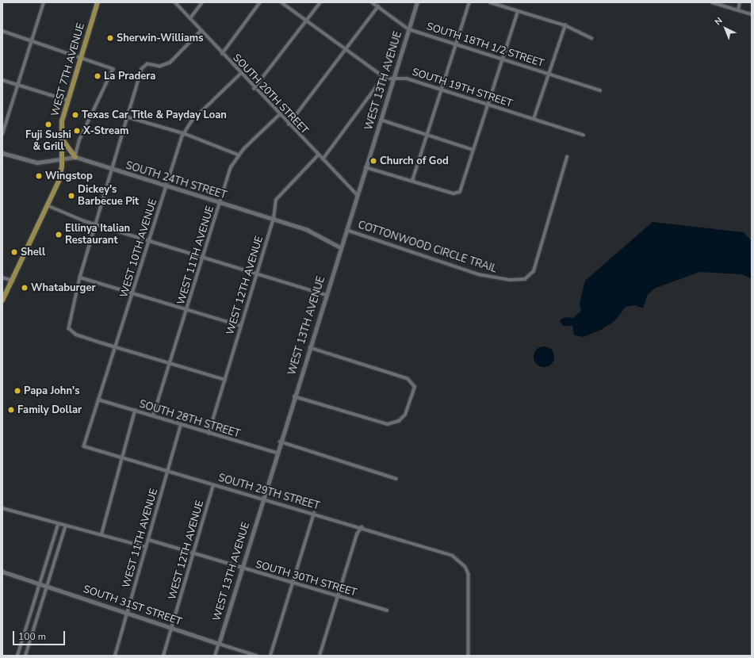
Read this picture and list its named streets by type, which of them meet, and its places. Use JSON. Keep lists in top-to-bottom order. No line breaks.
{"streets":{"main road":["WEST 7TH AVENUE"],"street":["SOUTH 18TH 1/2 STREET","WEST 13TH AVENUE","SOUTH 19TH STREET","SOUTH 20TH STREET","SOUTH 24TH STREET","COTTONWOOD CIRCLE TRAIL","WEST 10TH AVENUE","WEST 11TH AVENUE","WEST 12TH AVENUE","SOUTH 28TH STREET","SOUTH 29TH STREET","SOUTH 30TH STREET","SOUTH 31ST STREET"]},"crossings":[["SOUTH 18TH 1/2 STREET","WEST 13TH AVENUE"],["WEST 7TH AVENUE","SOUTH 24TH STREET"],["WEST 13TH AVENUE","SOUTH 19TH STREET"],["WEST 13TH AVENUE","SOUTH 20TH STREET"],["WEST 13TH AVENUE","SOUTH 24TH STREET"],["WEST 13TH AVENUE","COTTONWOOD CIRCLE TRAIL"],["WEST 13TH AVENUE","SOUTH 28TH STREET"],["WEST 13TH AVENUE","SOUTH 29TH STREET"],["WEST 13TH AVENUE","SOUTH 30TH STREET"],["WEST 13TH AVENUE","SOUTH 31ST STREET"],["SOUTH 20TH STREET","WEST 10TH AVENUE"],["SOUTH 20TH STREET","WEST 11TH AVENUE"],["SOUTH 20TH STREET","WEST 12TH AVENUE"],["SOUTH 24TH STREET","WEST 10TH AVENUE"],["SOUTH 24TH STREET","WEST 11TH AVENUE"],["SOUTH 24TH STREET","WEST 12TH AVENUE"],["WEST 10TH AVENUE","SOUTH 28TH STREET"],["WEST 10TH AVENUE","SOUTH 29TH STREET"],["WEST 11TH AVENUE","SOUTH 28TH STREET"],["WEST 11TH AVENUE","SOUTH 29TH STREET"],["WEST 11TH AVENUE","SOUTH 30TH STREET"],["WEST 11TH AVENUE","SOUTH 31ST STREET"],["WEST 12TH AVENUE","SOUTH 28TH STREET"],["WEST 12TH AVENUE","SOUTH 29TH STREET"],["WEST 12TH AVENUE","SOUTH 30TH STREET"],["WEST 12TH AVENUE","SOUTH 31ST STREET"]],"places":["Sherwin-Williams","La Pradera","Texas Car Title & Payday Loan","Fuji Sushi & Grill","X-Stream","Church of God","Wingstop","Dickey's Barbecue Pit","Ellinya Italian Restaurant","Shell","Whataburger","Papa John's","Family Dollar"],"scale_bar":"100 m","north":"top left"}
